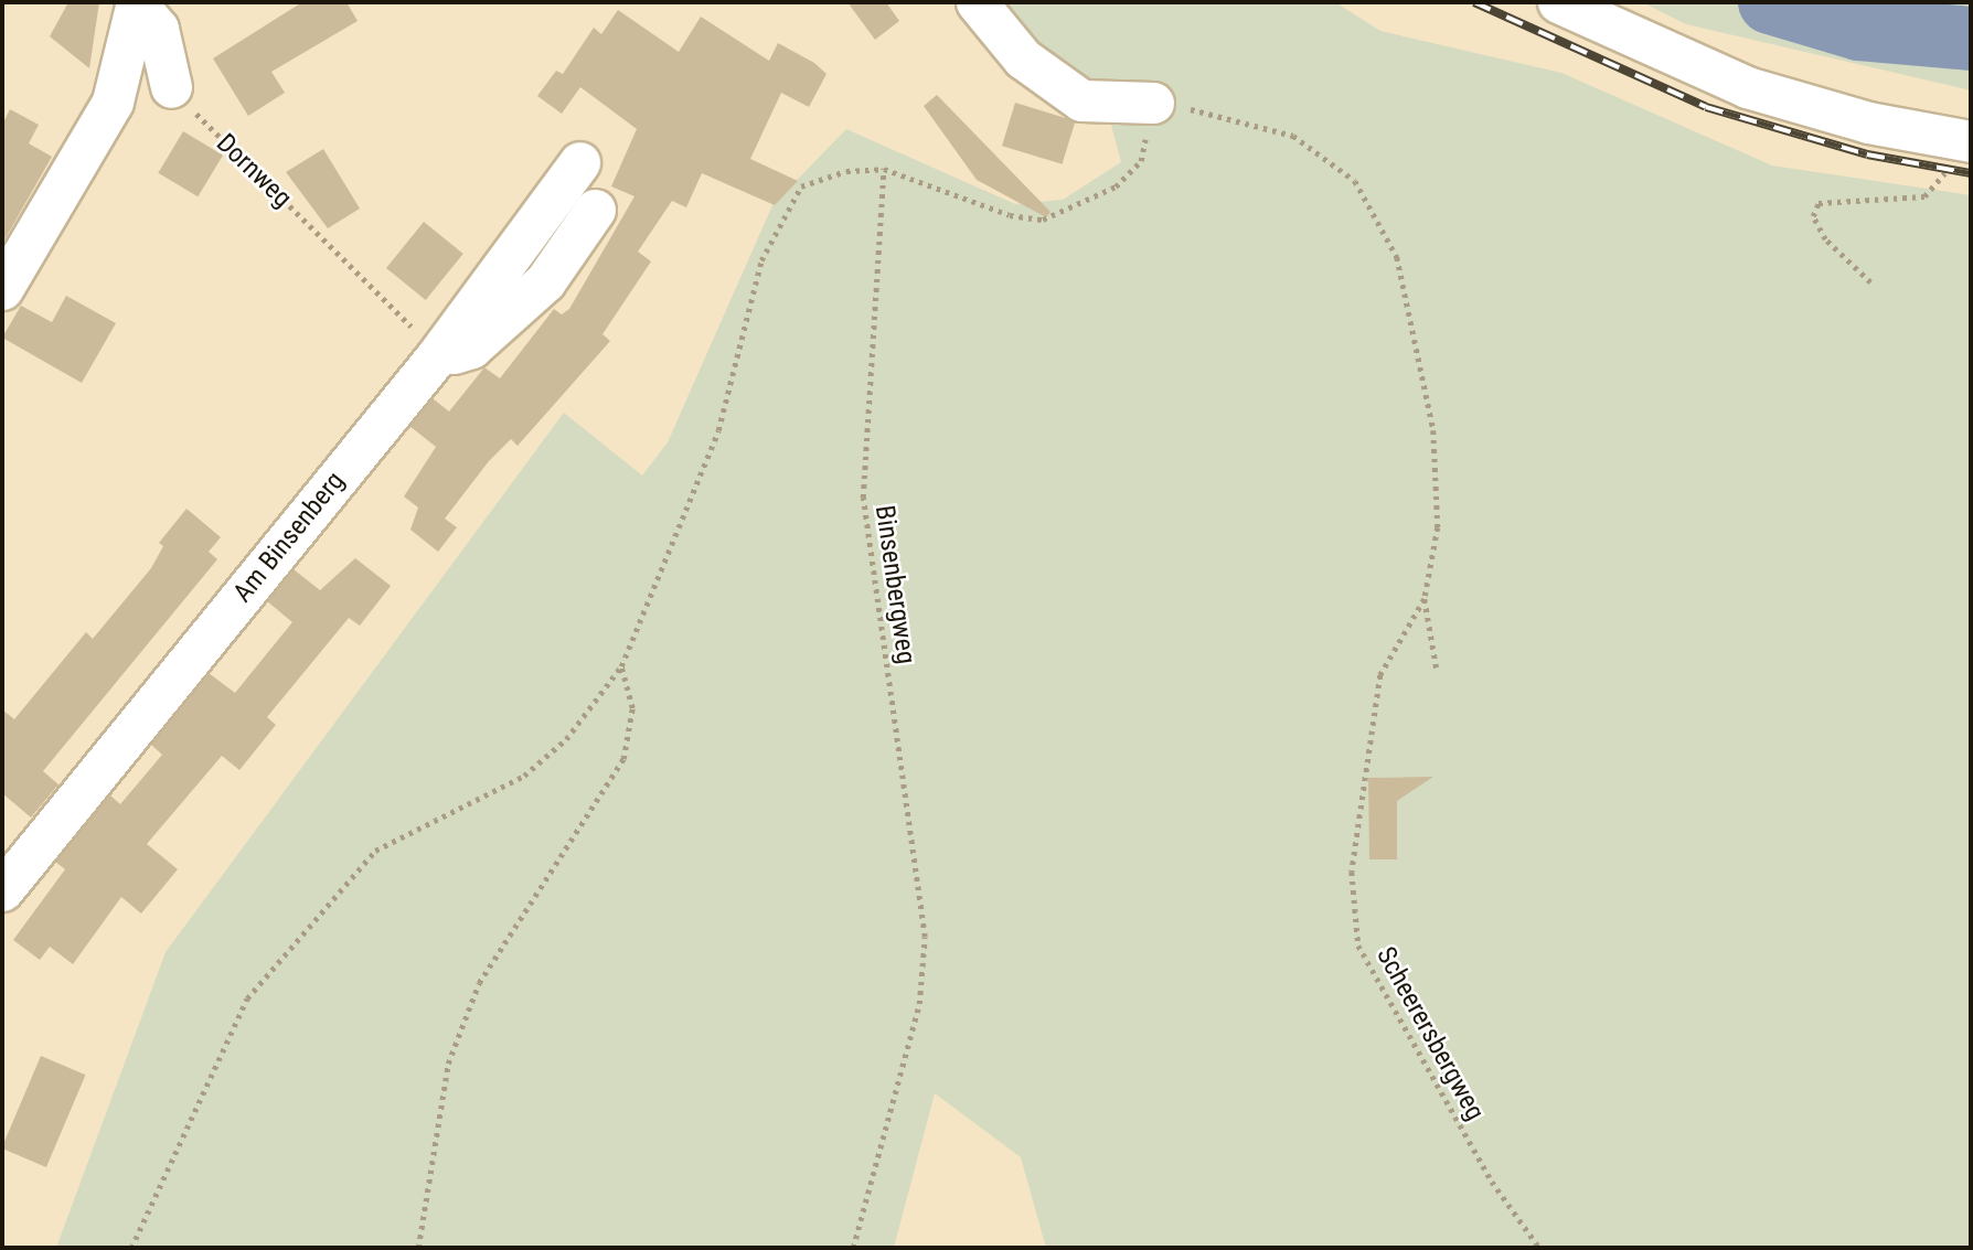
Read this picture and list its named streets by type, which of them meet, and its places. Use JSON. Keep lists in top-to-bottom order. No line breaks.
{"streets":{"street":["Am Binsenberg"],"path":["Dornweg","Binsenbergweg","Scheerersbergweg"]}}
